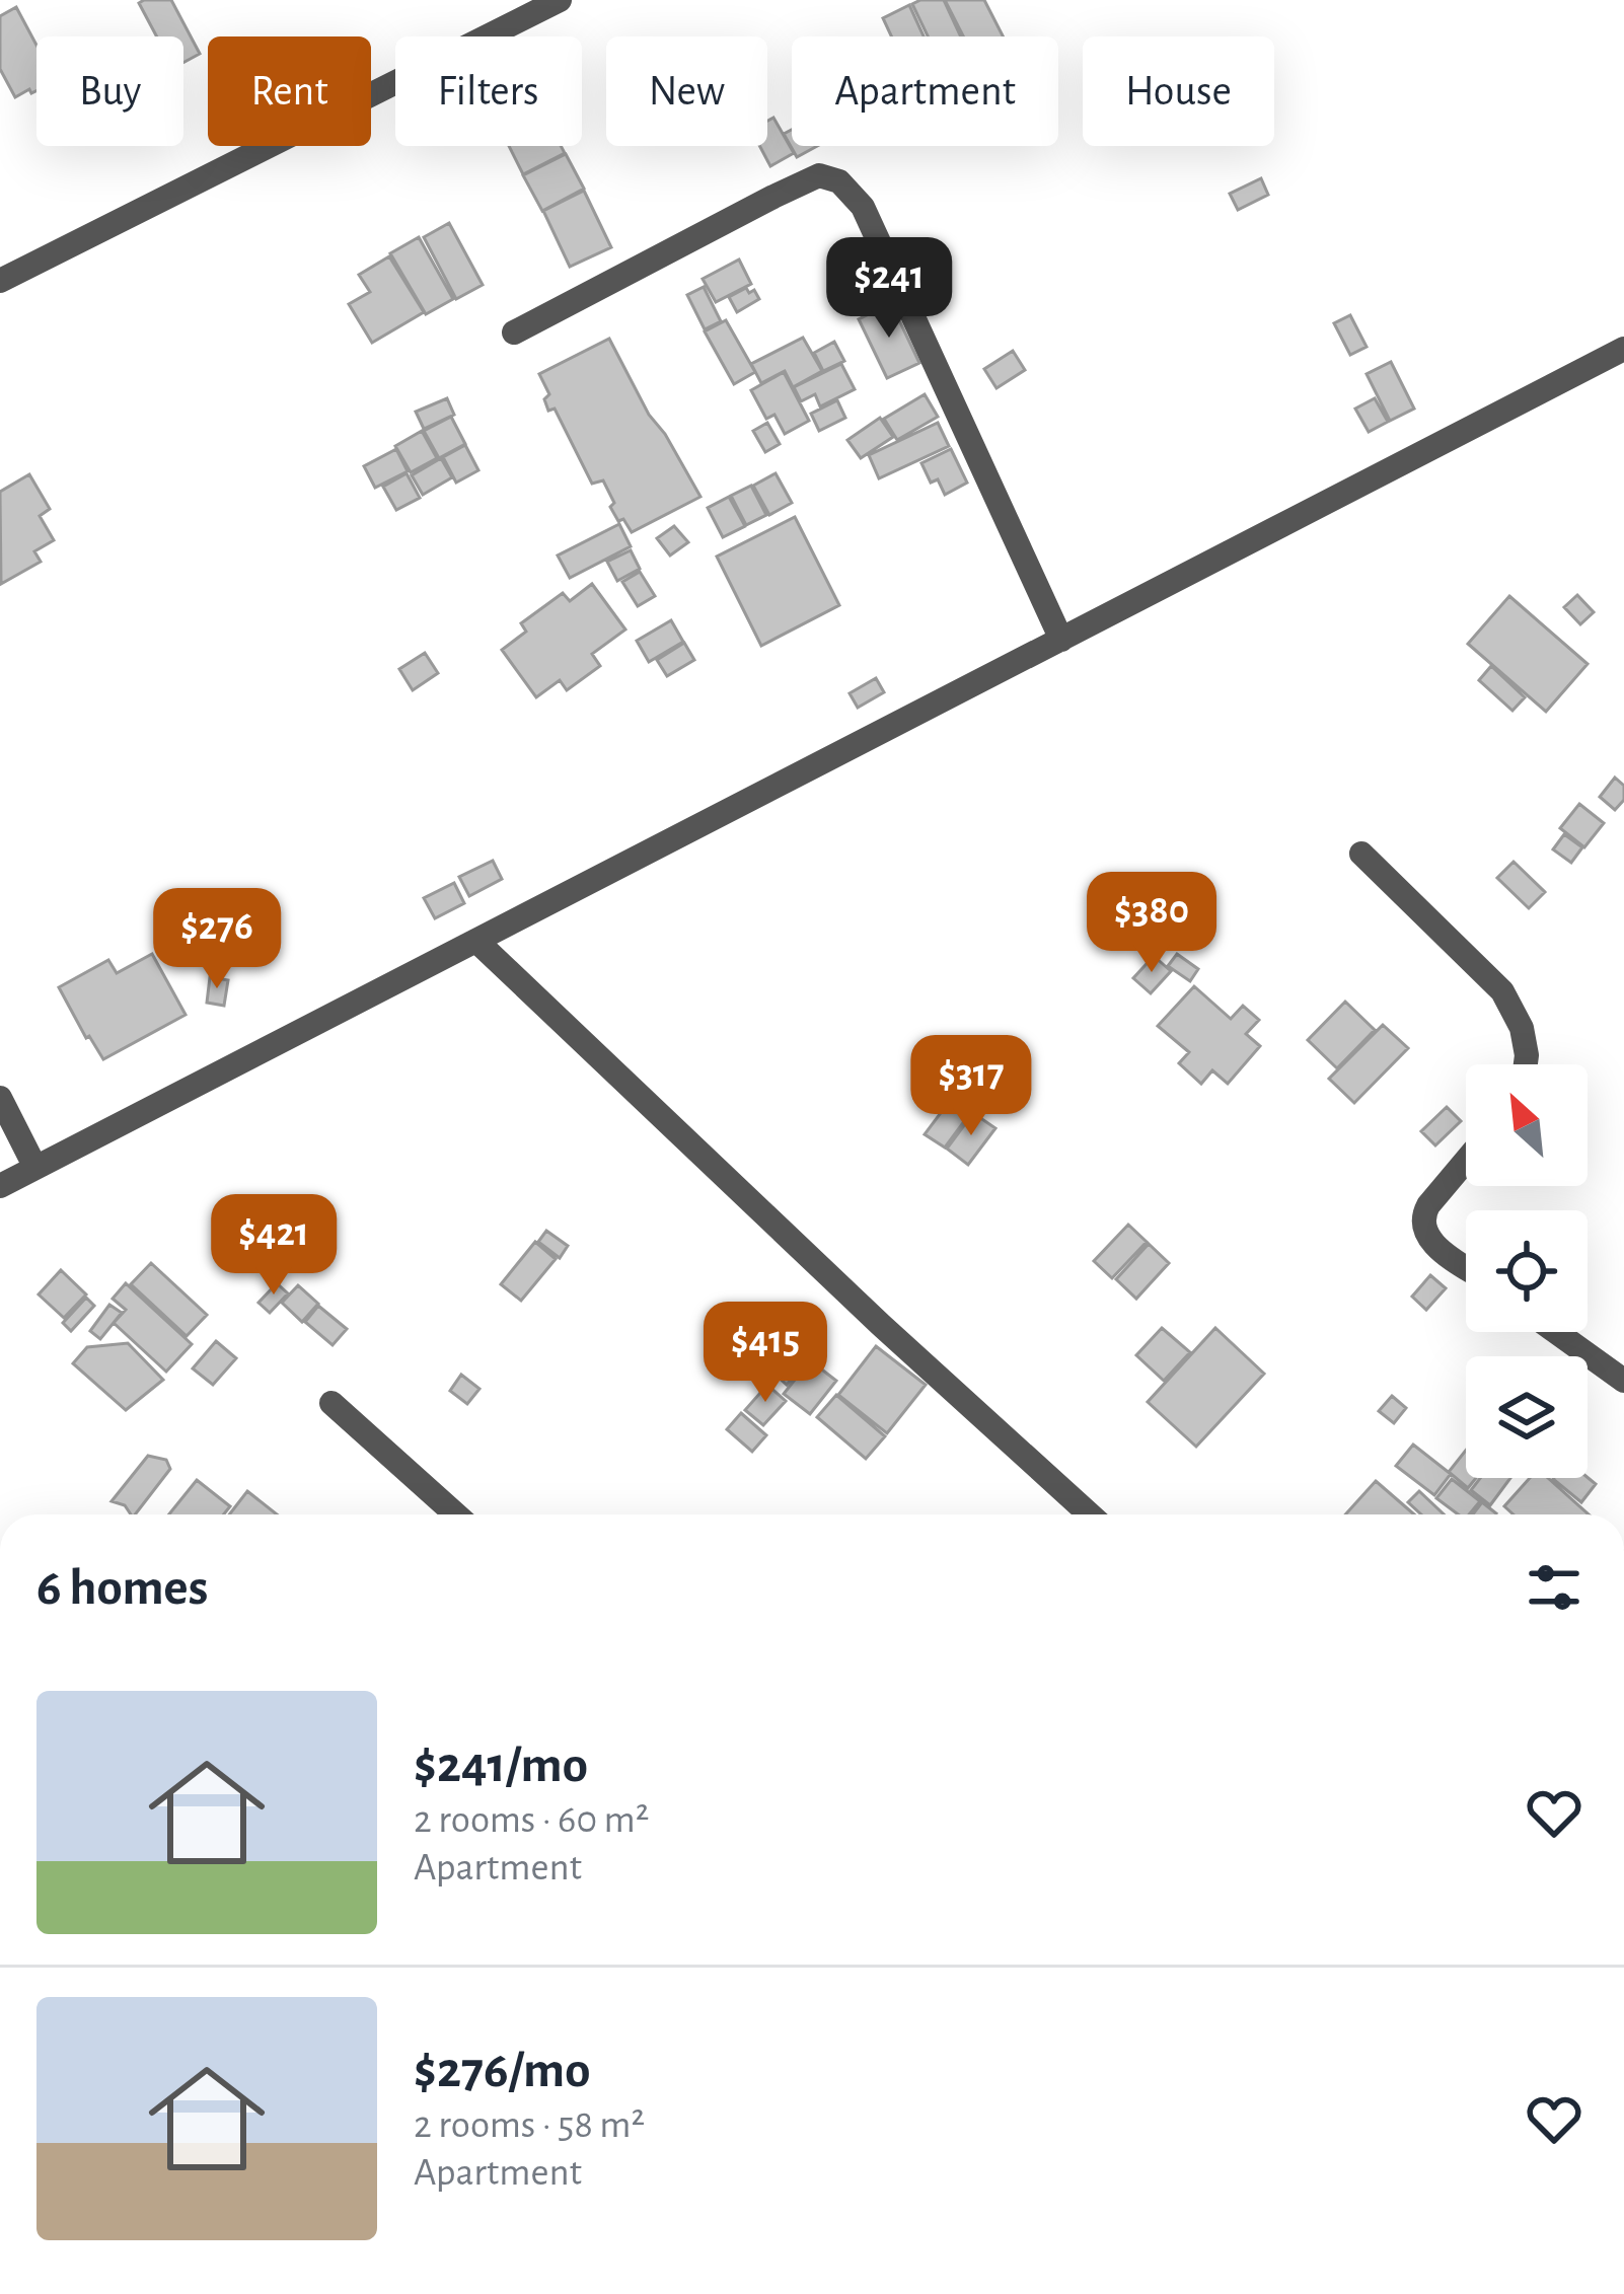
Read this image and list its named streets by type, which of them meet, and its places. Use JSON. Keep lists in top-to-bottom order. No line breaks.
{"north":"top left","page":{"chip":["Buy","Rent","Filters","New","Apartment","House"],"price":["$241","$380","$276","$317","$421","$415"],"heading":"6 homes","list":[{"name":"$241/mo","note":"2 rooms · 60 m² · Apartment"},{"name":"$276/mo","note":"2 rooms · 58 m² · Apartment"}]}}
